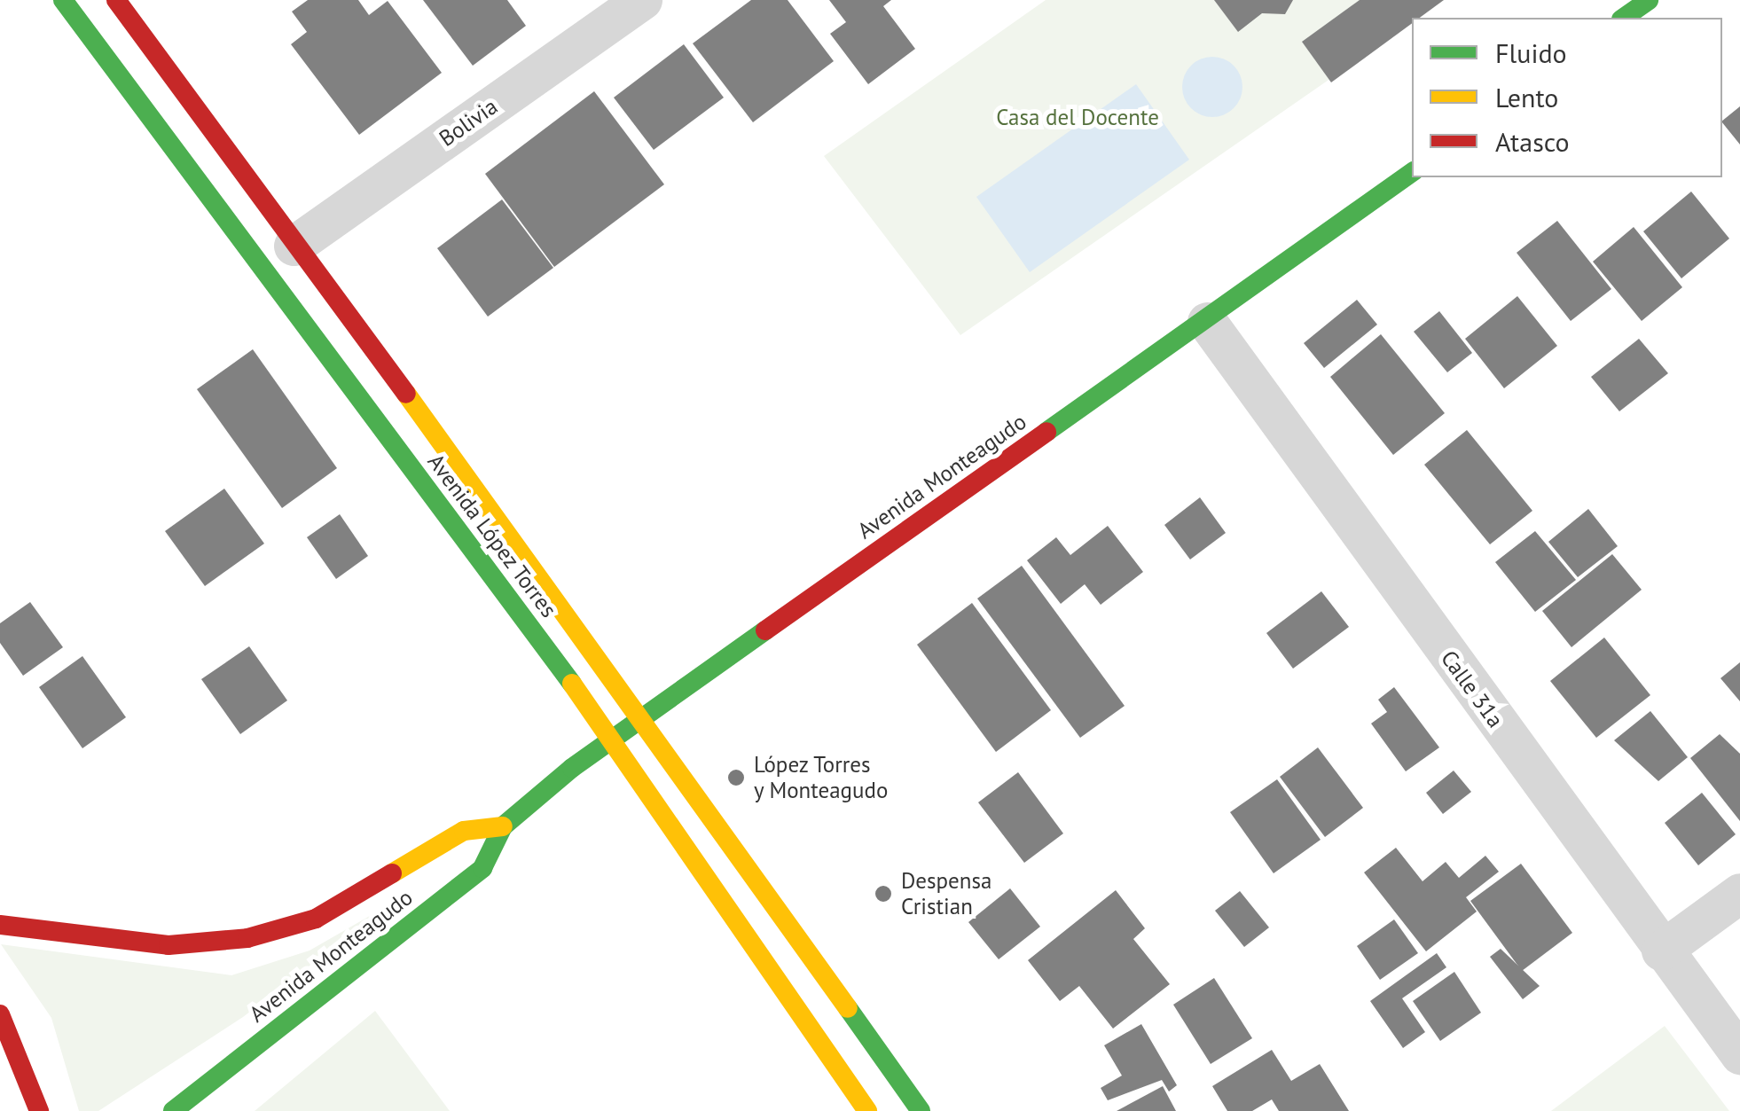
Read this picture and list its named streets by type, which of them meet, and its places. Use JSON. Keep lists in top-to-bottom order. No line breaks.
{"streets":{"main road":["Avenida Monteagudo","Avenida López Torres"],"street":["Bolivia","Calle 31a"]},"crossings":[["Bolivia","Avenida López Torres"],["Avenida Monteagudo","Avenida López Torres"],["Avenida Monteagudo","Calle 31a"]],"parks":["Casa del Docente"],"places":["López Torres y Monteagudo","Despensa Cristian"],"legend":["Fluido","Lento","Atasco"]}
